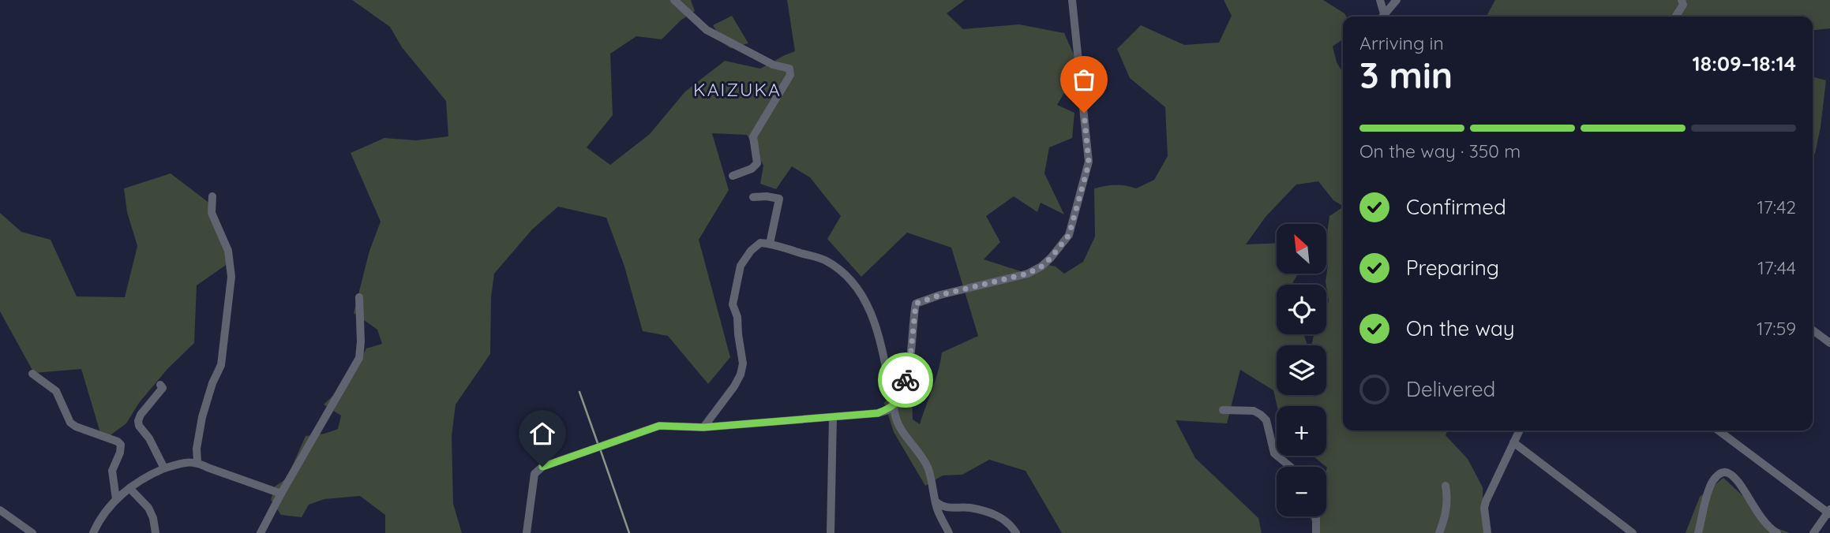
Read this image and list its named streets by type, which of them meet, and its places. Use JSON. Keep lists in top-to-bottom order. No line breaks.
{"districts":["KAIZUKA"],"north":"top left","page":{"heading":["3 min","Arriving in","18:09–18:14"],"bar":"On the way · 350 m","list":[["Confirmed","17:42"],["Preparing","17:44"],["On the way","17:59"],"Delivered"],"map_buttons":["+","−"]}}
